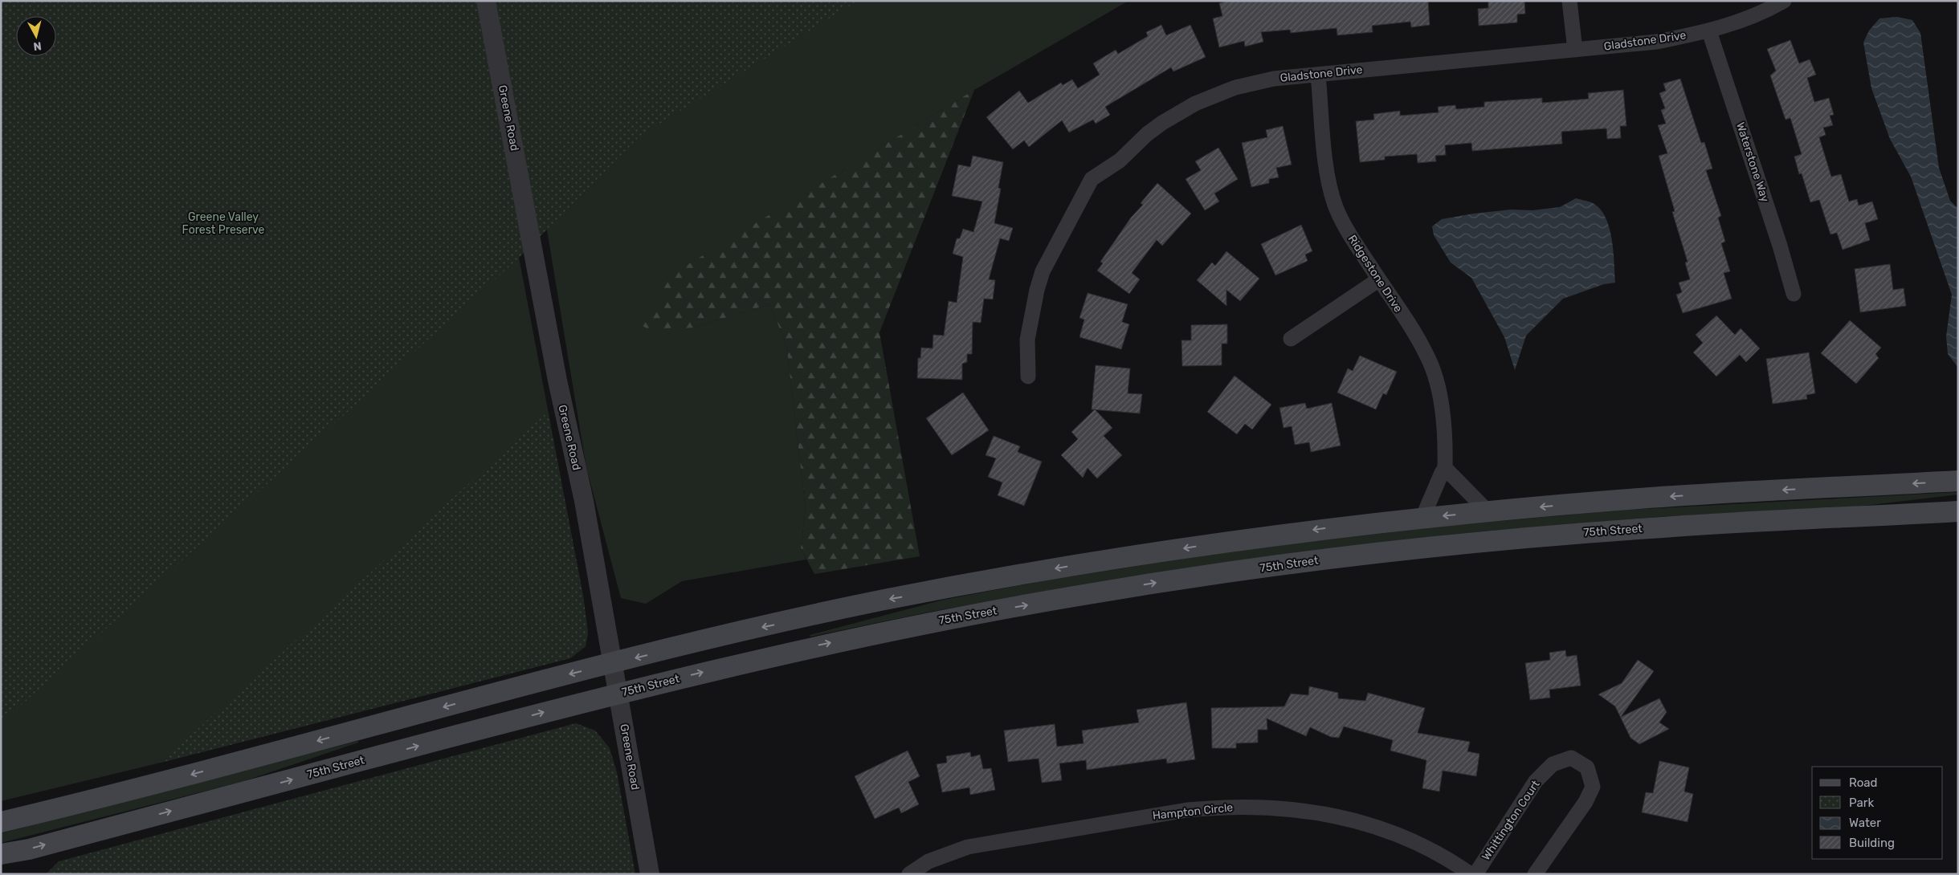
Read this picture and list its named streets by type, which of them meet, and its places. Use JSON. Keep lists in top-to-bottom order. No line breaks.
{"streets":{"main road":["75th Street"],"street":["Gladstone Drive","Greene Road","Waterstone Way","Ridgestone Drive","Hampton Circle","Whittington Court"]},"crossings":[["Gladstone Drive","Waterstone Way"],["Gladstone Drive","Ridgestone Drive"],["Greene Road","75th Street"]],"parks":["Greene Valley Forest Preserve"],"legend":["Road","Park","Water","Building"],"north":"bottom"}
